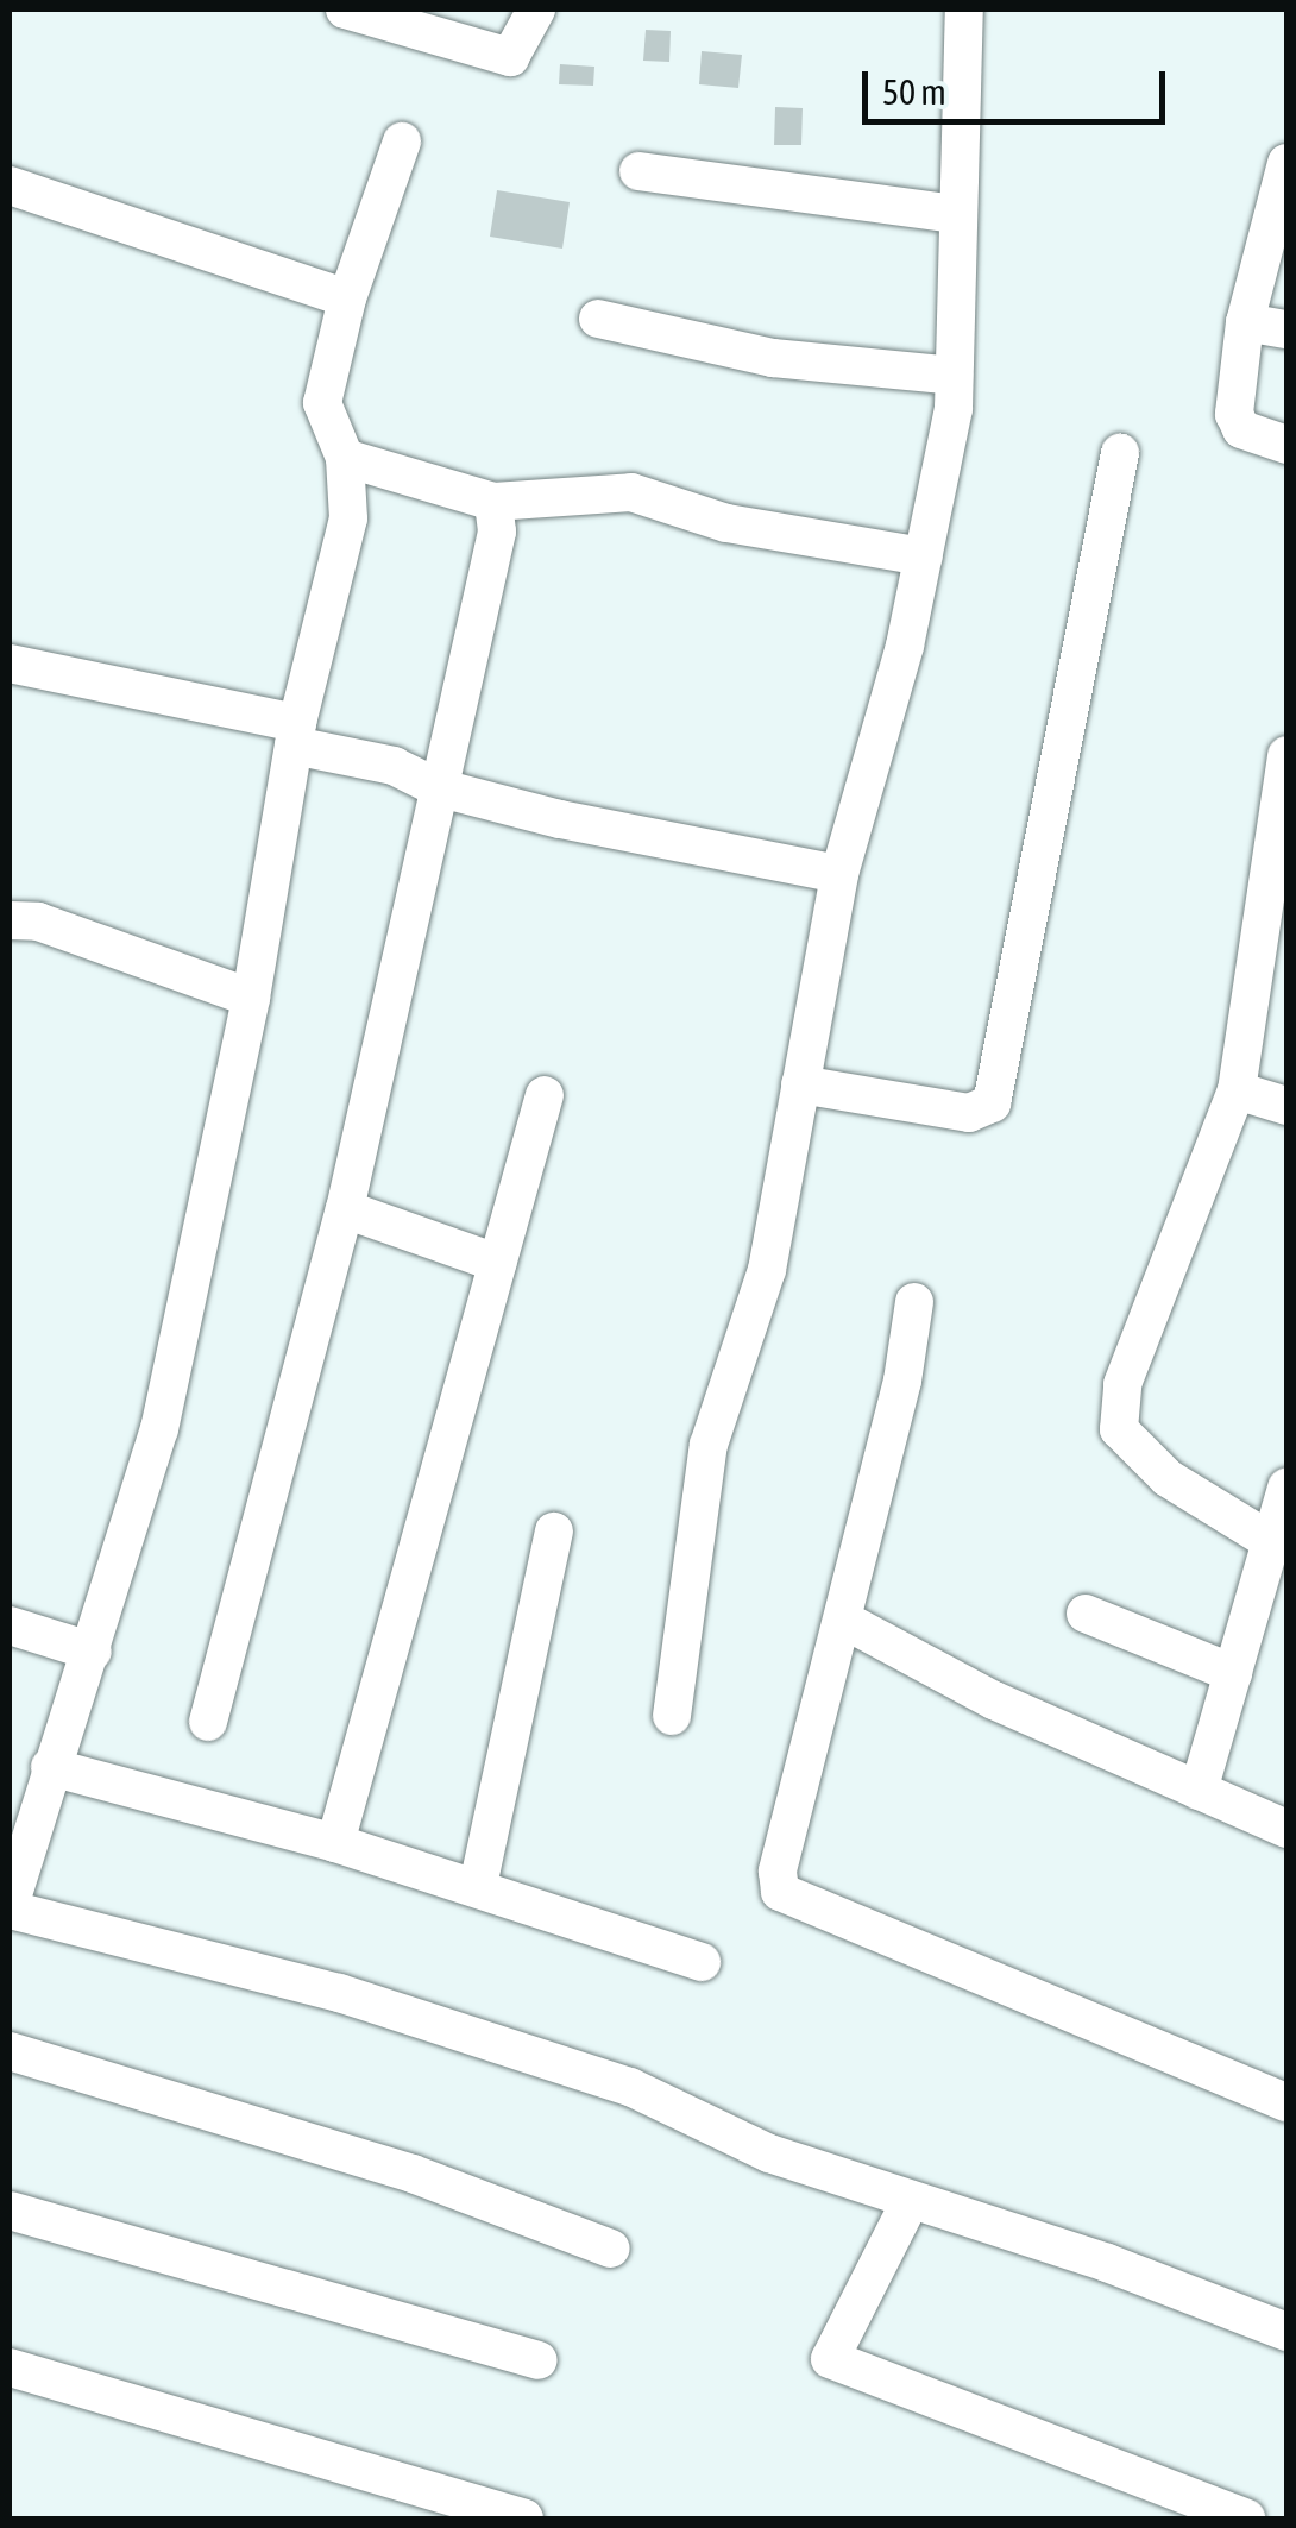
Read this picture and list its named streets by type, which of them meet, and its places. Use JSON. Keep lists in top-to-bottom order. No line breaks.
{"scale_bar":"50 m"}
